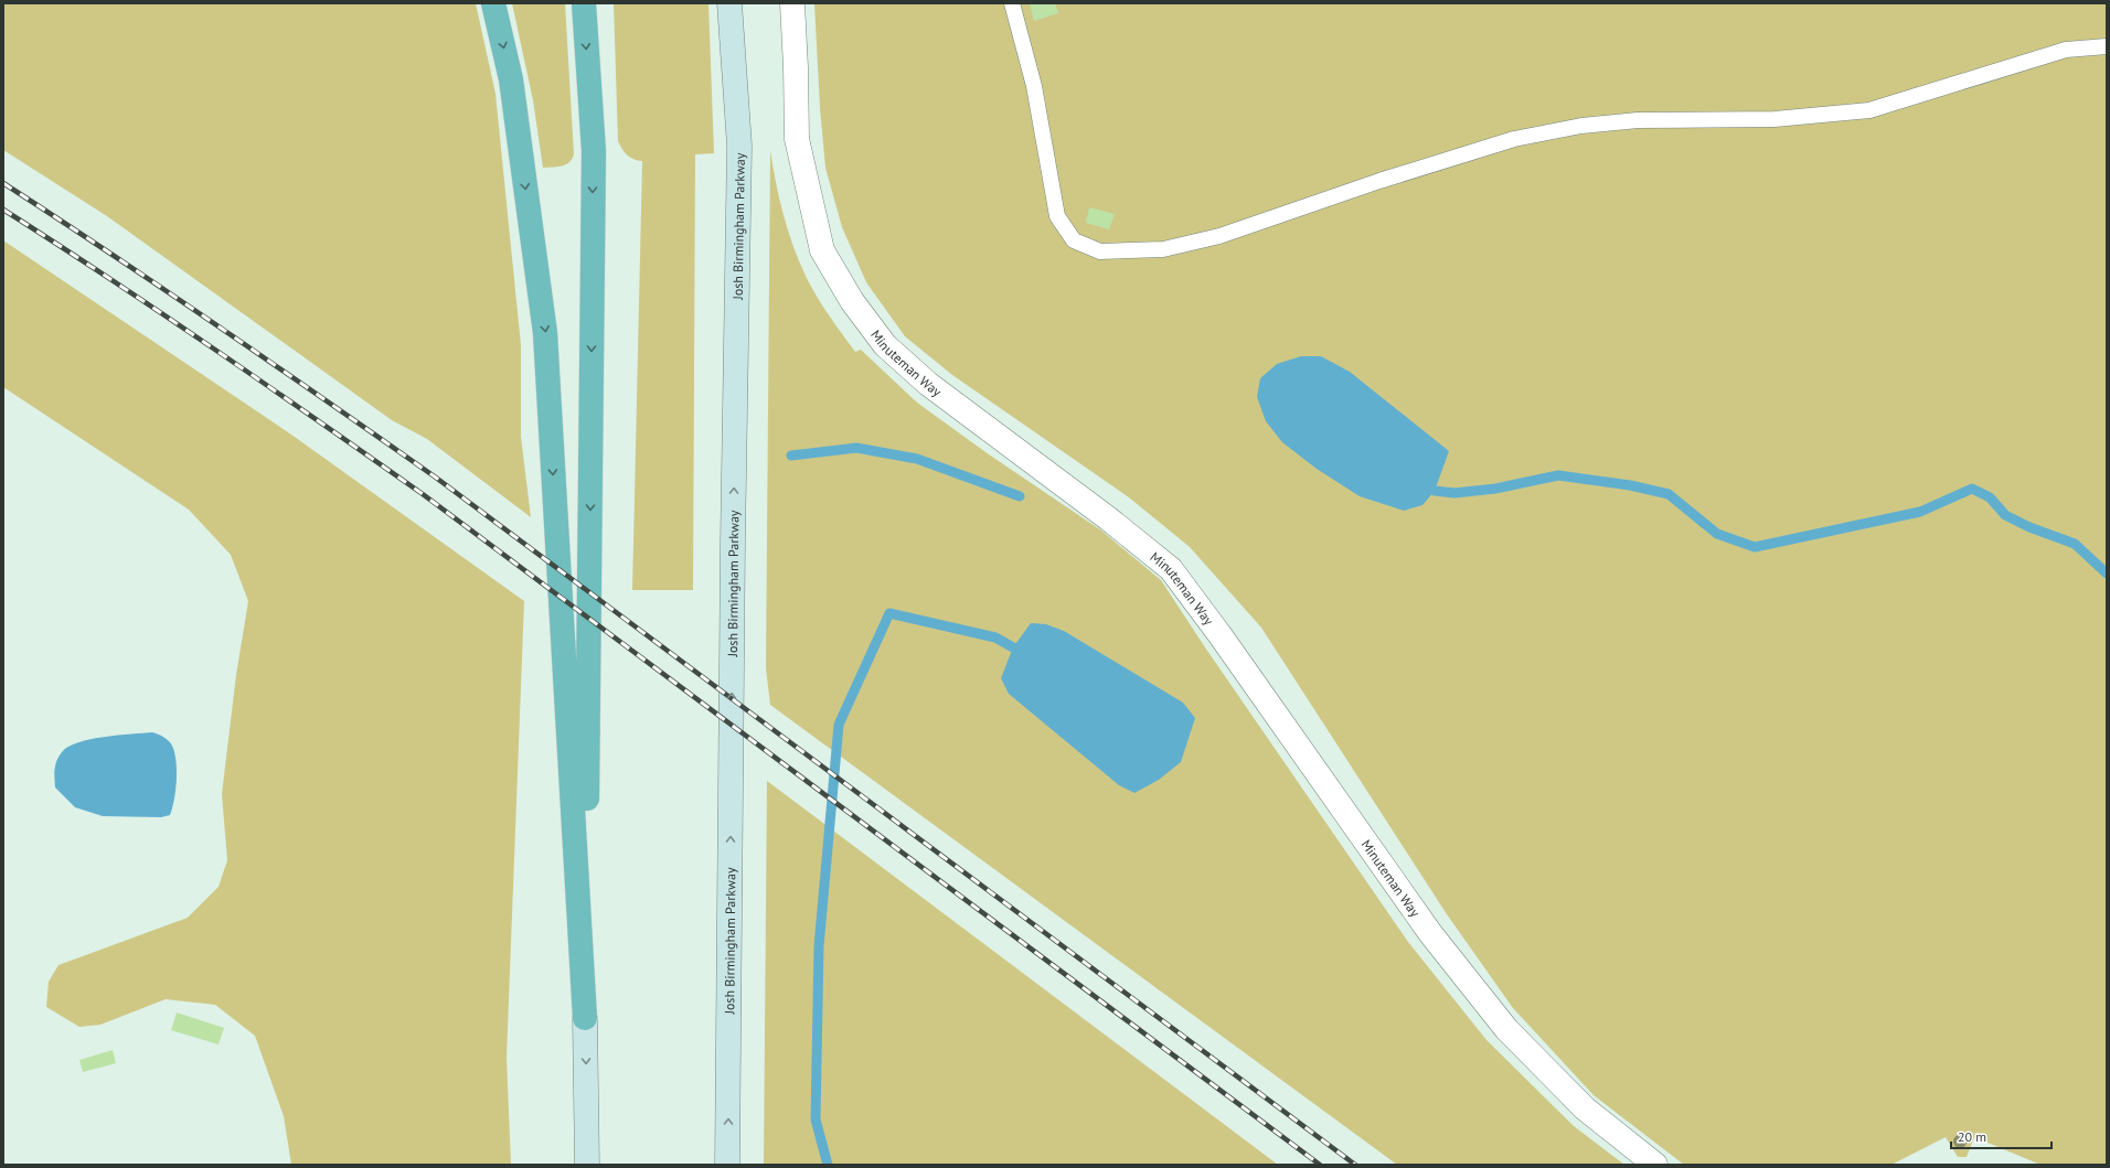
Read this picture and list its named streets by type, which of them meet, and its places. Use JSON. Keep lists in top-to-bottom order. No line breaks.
{"streets":{"main road":["Josh Birmingham Parkway"],"street":["Minuteman Way"]},"one_way":["Josh Birmingham Parkway"],"scale_bar":"20 m"}
